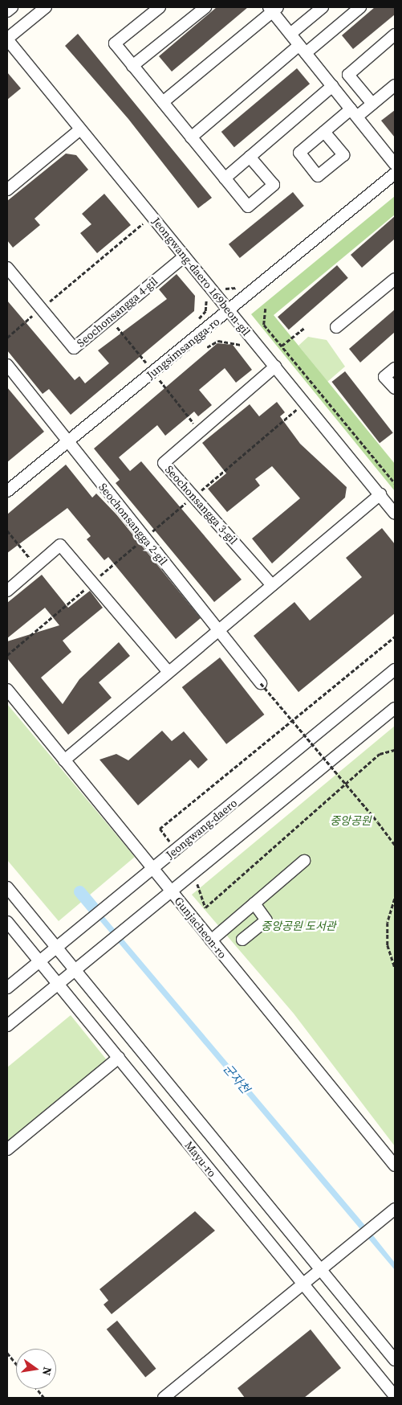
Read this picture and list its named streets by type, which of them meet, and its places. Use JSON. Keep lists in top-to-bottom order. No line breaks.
{"streets":{"street":["Jeongwang-daero 169beon-gil","Seochonsangga 4-gil","Jungsimsangga-ro","Seochonsangga 3-gil","Seochonsangga 2-gil","Jeongwang-daero","Gunjacheon-ro","Mayu-ro"]},"crossings":[["Jeongwang-daero 169beon-gil","Seochonsangga 4-gil"],["Jeongwang-daero 169beon-gil","Jungsimsangga-ro"],["Jeongwang-daero 169beon-gil","Seochonsangga 3-gil"],["Jungsimsangga-ro","Seochonsangga 2-gil"],["Jeongwang-daero","Gunjacheon-ro"],["Jeongwang-daero","Mayu-ro"]],"water":["군자천"],"parks":["중앙공원","중앙공원 도서관"],"north":"right"}
